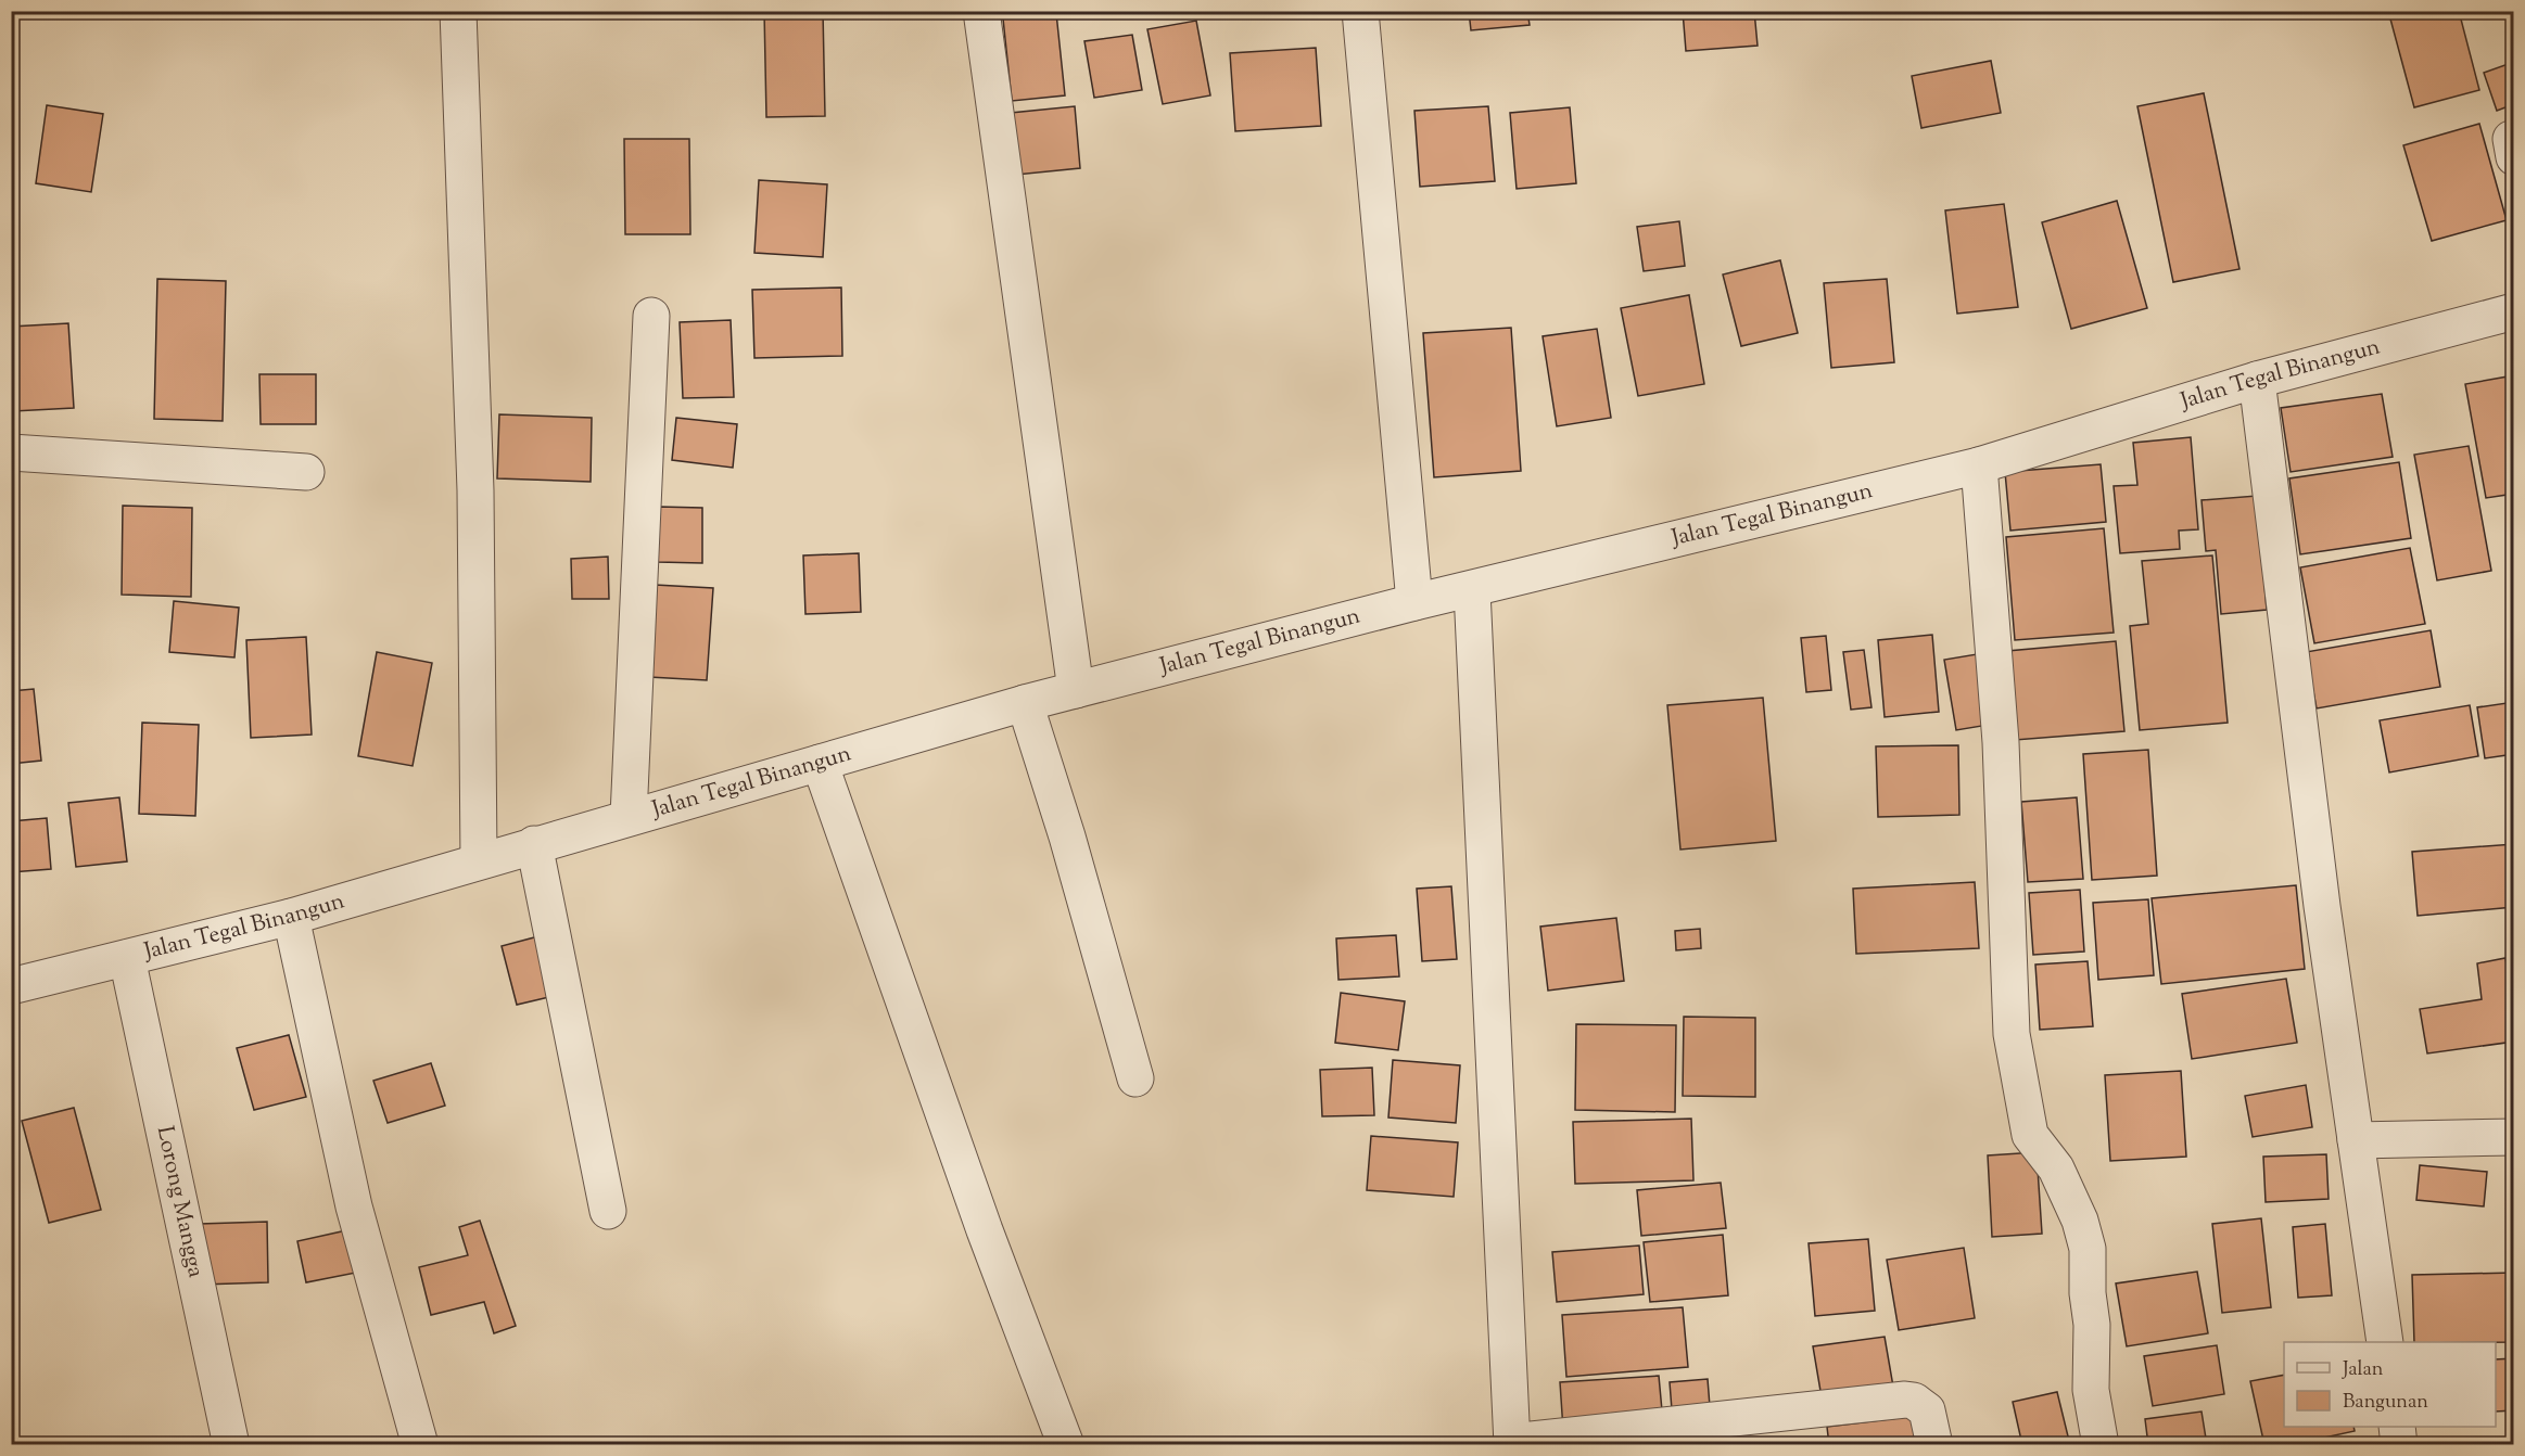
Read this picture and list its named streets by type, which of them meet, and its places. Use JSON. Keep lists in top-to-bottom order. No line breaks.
{"streets":{"street":["Jalan Tegal Binangun","Lorong Mangga"]},"crossings":[["Jalan Tegal Binangun","Lorong Mangga"]],"legend":["Jalan","Bangunan"]}
